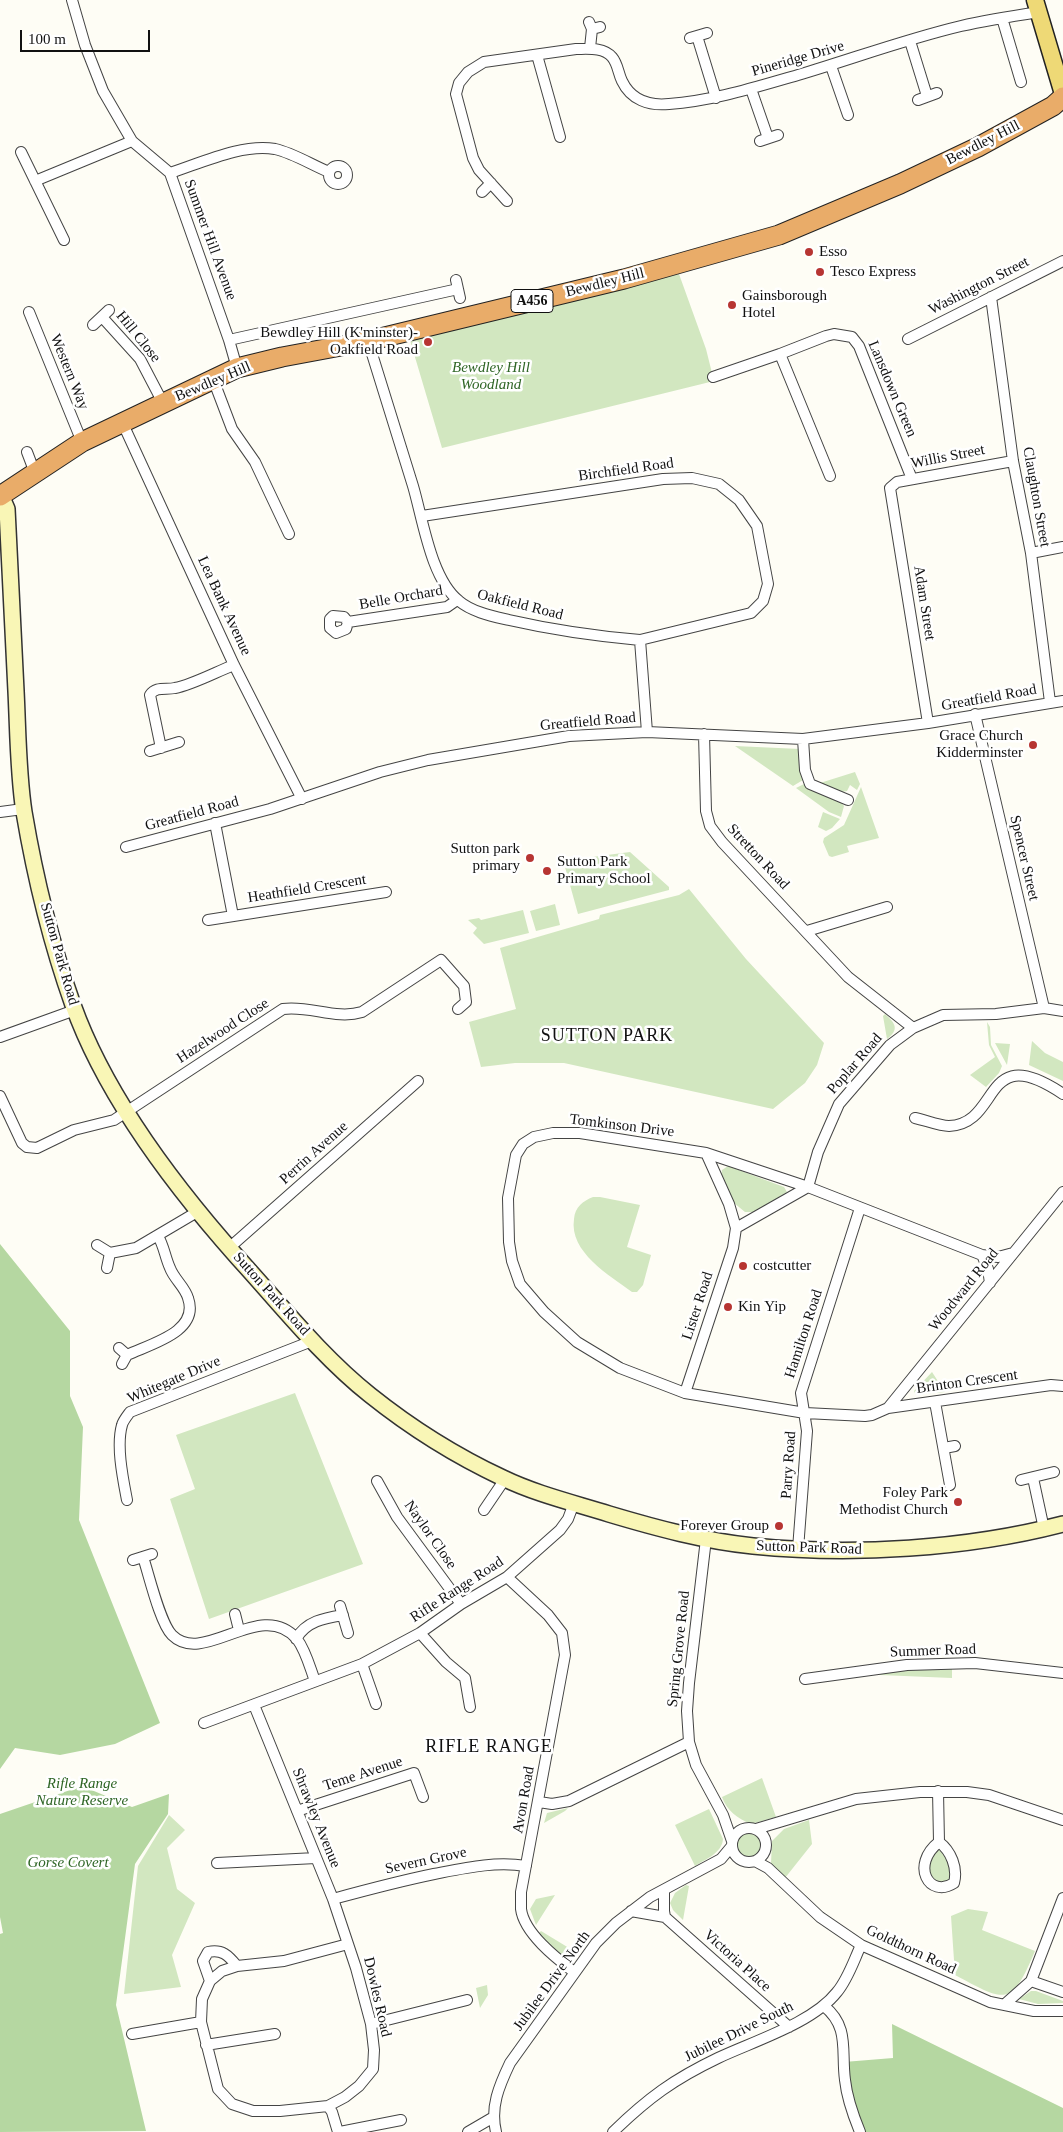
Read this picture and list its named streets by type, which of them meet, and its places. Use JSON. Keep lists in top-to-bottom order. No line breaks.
{"streets":{"highway":["Bewdley Hill","A456"],"main road":["Sutton Park Road"],"street":["Pineridge Drive","Summer Hill Avenue","Washington Street","Hill Close","Western Way","Lansdown Green","Willis Street","Birchfield Road","Claughton Street","Belle Orchard","Adam Street","Oakfield Road","Lea Bank Avenue","Greatfield Road","Stretton Road","Spencer Street","Heathfield Crescent","Hazelwood Close","Poplar Road","Tomkinson Drive","Perrin Avenue","Woodward Road","Lister Road","Hamilton Road","Whitegate Drive","Brinton Crescent","Parry Road","Naylor Close","Rifle Range Road","Spring Grove Road","Summer Road","Teme Avenue","Avon Road","Shrawley Avenue","Severn Grove","Goldthorn Road","Victoria Place","Jubilee Drive North","Dowles Road","Jubilee Drive South"]},"crossings":[["Bewdley Hill","Summer Hill Avenue"],["Bewdley Hill","Hill Close"],["Bewdley Hill","Western Way"],["Bewdley Hill","Oakfield Road"],["Bewdley Hill","Lea Bank Avenue"],["Bewdley Hill","Sutton Park Road"],["Washington Street","Claughton Street"],["Lansdown Green","Willis Street"],["Willis Street","Claughton Street"],["Willis Street","Adam Street"],["Birchfield Road","Oakfield Road"],["Claughton Street","Greatfield Road"],["Belle Orchard","Oakfield Road"],["Adam Street","Greatfield Road"],["Lea Bank Avenue","Greatfield Road"],["Greatfield Road","Stretton Road"],["Greatfield Road","Spencer Street"],["Greatfield Road","Heathfield Crescent"],["Stretton Road","Poplar Road"],["Spencer Street","Poplar Road"],["Sutton Park Road","Hazelwood Close"],["Sutton Park Road","Perrin Avenue"],["Sutton Park Road","Whitegate Drive"],["Sutton Park Road","Parry Road"],["Sutton Park Road","Rifle Range Road"],["Sutton Park Road","Spring Grove Road"],["Poplar Road","Tomkinson Drive"],["Tomkinson Drive","Woodward Road"],["Tomkinson Drive","Lister Road"],["Tomkinson Drive","Hamilton Road"],["Tomkinson Drive","Brinton Crescent"],["Tomkinson Drive","Parry Road"],["Woodward Road","Brinton Crescent"],["Hamilton Road","Parry Road"],["Naylor Close","Rifle Range Road"],["Rifle Range Road","Avon Road"],["Rifle Range Road","Shrawley Avenue"],["Spring Grove Road","Goldthorn Road"],["Spring Grove Road","Jubilee Drive North"],["Teme Avenue","Shrawley Avenue"],["Avon Road","Severn Grove"],["Avon Road","Jubilee Drive North"],["Shrawley Avenue","Severn Grove"],["Shrawley Avenue","Dowles Road"],["Goldthorn Road","Jubilee Drive North"],["Goldthorn Road","Jubilee Drive South"],["Victoria Place","Jubilee Drive South"]],"districts":["SUTTON PARK","RIFLE RANGE"],"parks":["Bewdley Hill Woodland","Rifle Range Nature Reserve","Gorse Covert"],"places":["Esso","Tesco Express","Gainsborough Hotel","Bewdley Hill (K'minster)- Oakfield Road","Grace Church Kidderminster","Sutton park primary","Sutton Park Primary School","costcutter","Kin Yip","Foley Park Methodist Church","Forever Group"],"scale_bar":"100 m"}
